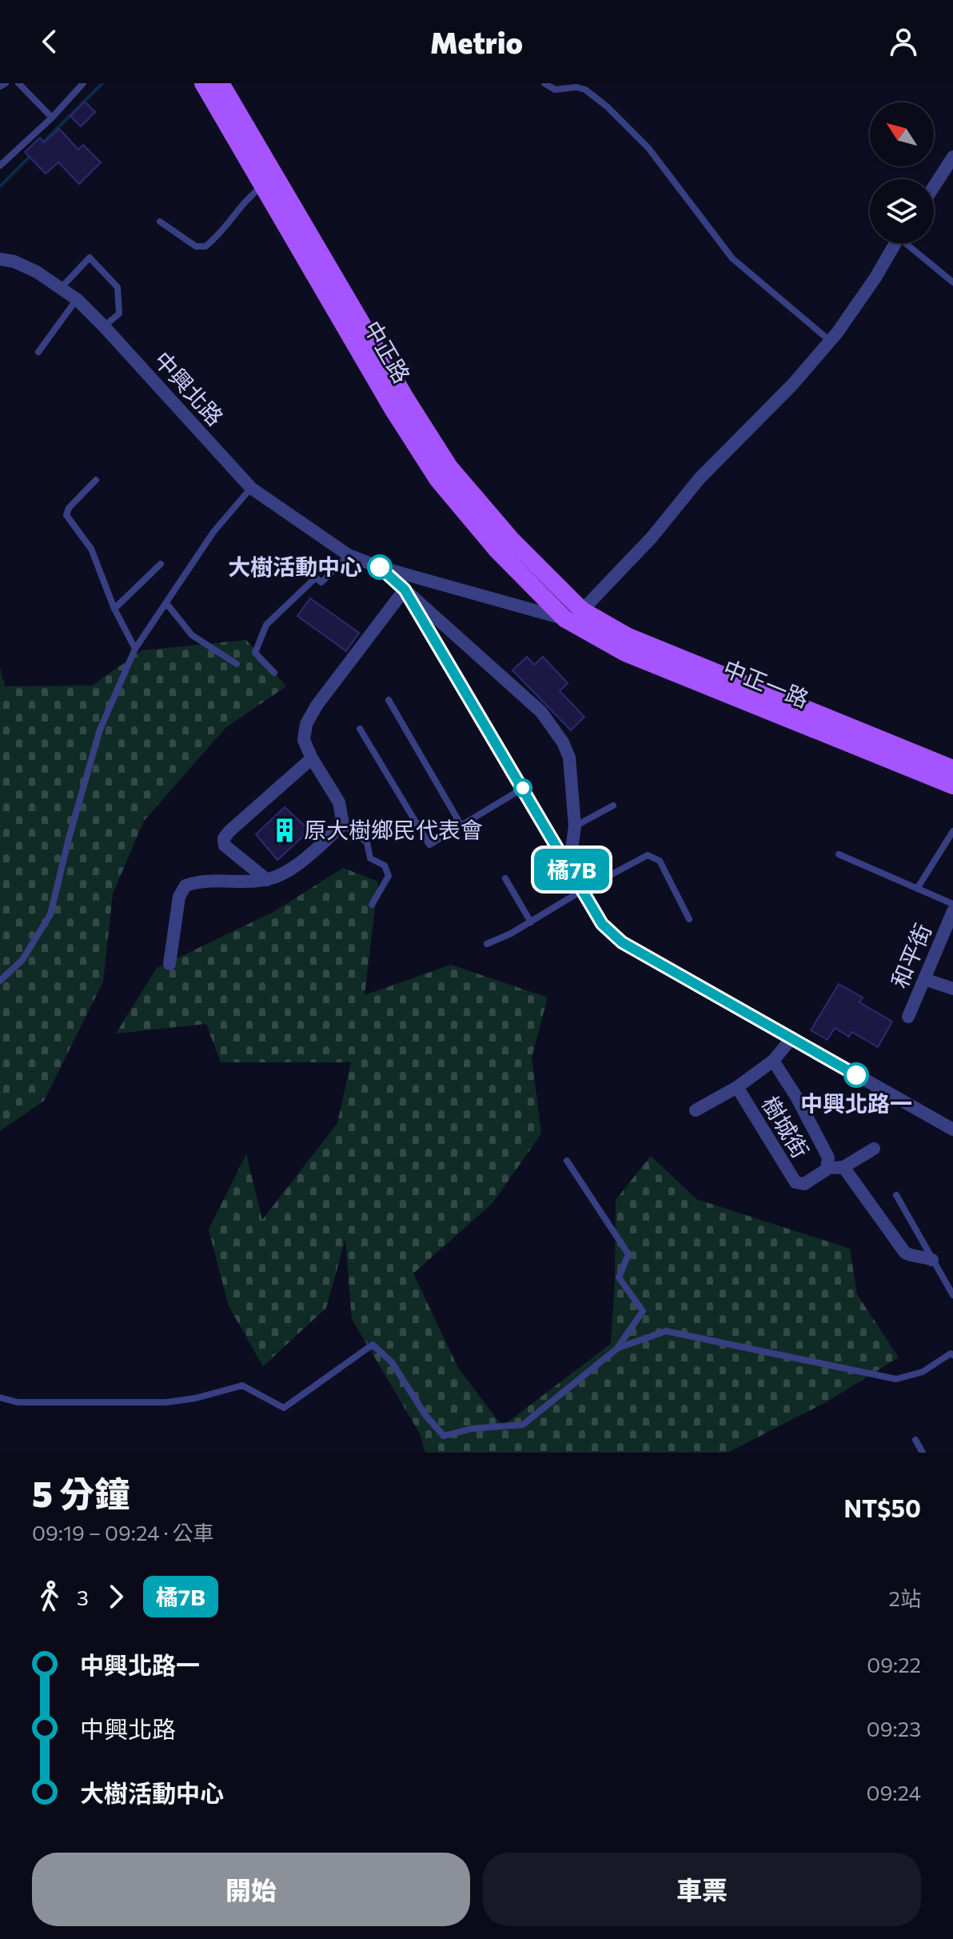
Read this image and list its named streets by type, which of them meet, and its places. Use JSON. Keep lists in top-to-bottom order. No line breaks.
{"streets":{"main road":["中正路","中正一路"],"street":["中興北路","和平街","樹城街"]},"crossings":[["中正路","中興北路"],["中正路","中正一路"],["中興北路","中正一路"]],"places":{"other":["大樹活動中心","中興北路一"],"building":["原大樹鄉民代表會"]},"lines":["bus line 橘7B"],"north":"top left","page":{"header":"Metrio","on_map":"橘7B","heading":["5 分鐘","09:19 – 09:24 · 公車","NT$50"],"legs":["3","橘7B","2站"],"list":[{"name":"中興北路一","value":"09:22"},{"name":"中興北路","value":"09:23"},{"name":"大樹活動中心","value":"09:24"}],"buttons":["開始","車票"]}}
